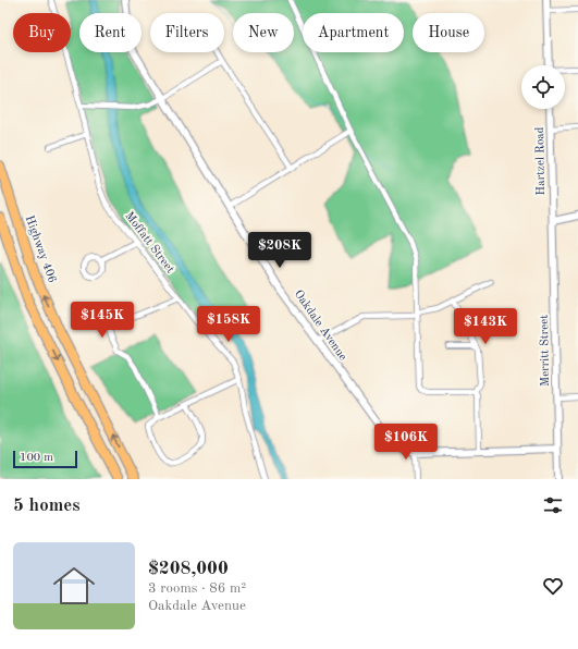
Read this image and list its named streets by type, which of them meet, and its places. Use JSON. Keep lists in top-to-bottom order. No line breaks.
{"streets":{"highway":["Highway 406"],"street":["Hartzel Road","Moffatt Street","Oakdale Avenue","Merritt Street"]},"crossings":[["Hartzel Road","Merritt Street"],["Oakdale Avenue","Merritt Street"]],"scale_bar":"100 m","page":{"chip":["Buy","Rent","Filters","New","Apartment","House"],"price":["$208K","$145K","$158K","$143K","$106K"],"scale":"100 m","heading":"5 homes","list":[{"name":"$208,000","note":"3 rooms · 86 m² · Oakdale Avenue"}]}}
